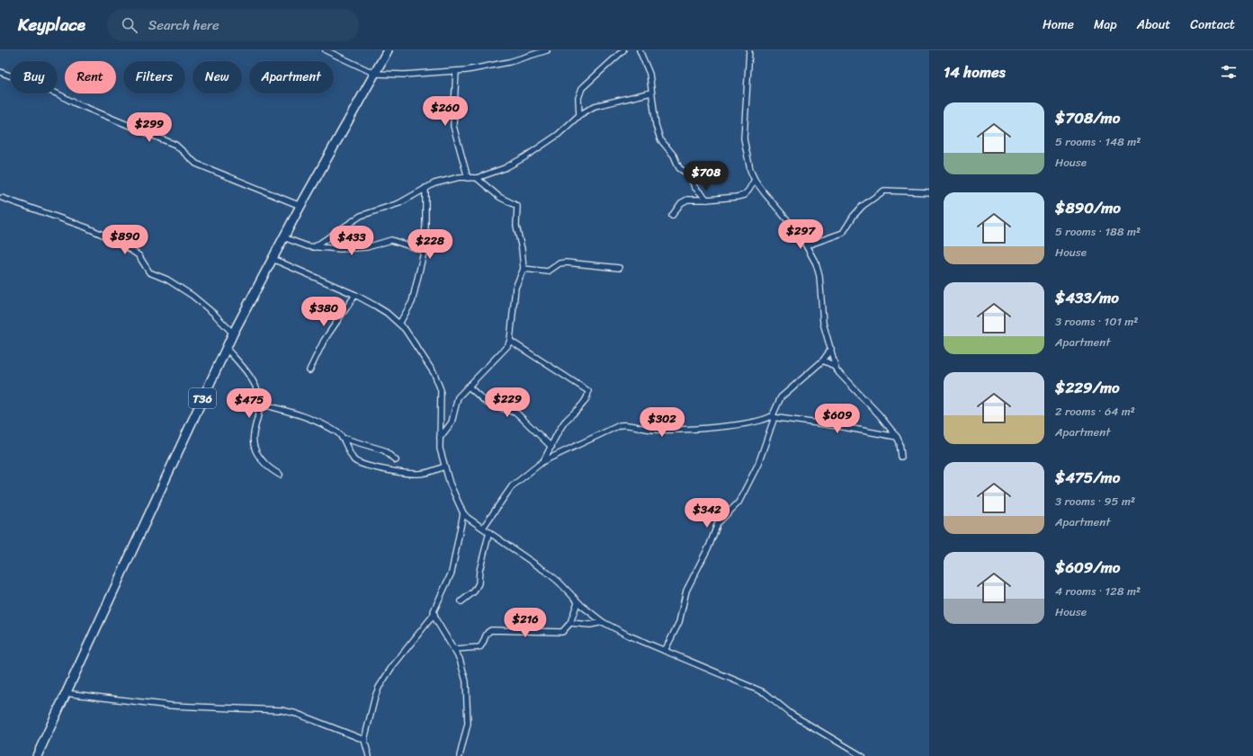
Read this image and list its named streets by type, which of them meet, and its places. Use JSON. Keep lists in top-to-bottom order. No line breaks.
{"streets":{"highway":["T36"]},"page":{"header":"Keyplace","search":"Search here","nav":["Home","Map","About","Contact"],"heading":"14 homes","chip":["Buy","Rent","Filters","New","Apartment"],"list":[{"name":"$708/mo","note":"5 rooms · 148 m² · House"},{"name":"$890/mo","note":"5 rooms · 188 m² · House"},{"name":"$433/mo","note":"3 rooms · 101 m² · Apartment"},{"name":"$229/mo","note":"2 rooms · 64 m² · Apartment"},{"name":"$475/mo","note":"3 rooms · 95 m² · Apartment"},{"name":"$609/mo","note":"4 rooms · 128 m² · House"}],"price":["$260","$299","$708","$297","$890","$433","$228","$380","$229","$475","$609","$302","$342","$216"]}}
